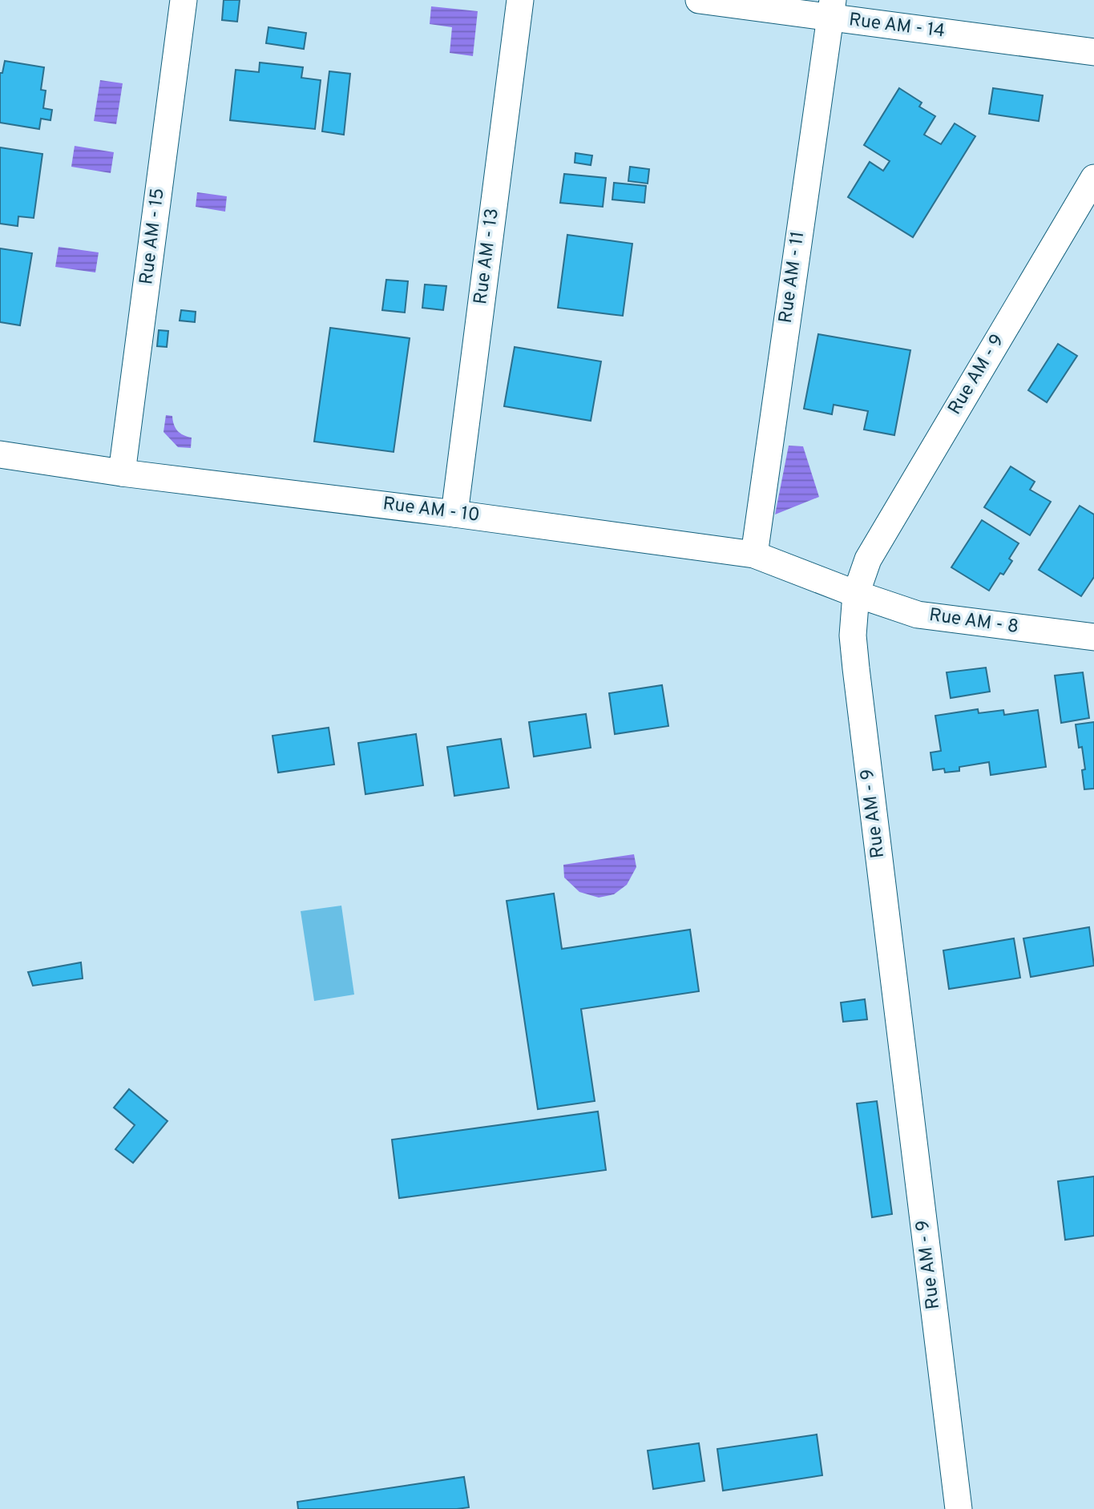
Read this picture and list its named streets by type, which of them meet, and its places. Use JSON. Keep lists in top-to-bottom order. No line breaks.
{"streets":{"street":["Rue AM - 14","Rue AM - 15","Rue AM - 13","Rue AM - 11","Rue AM - 9","Rue AM - 10","Rue AM - 8"]},"crossings":[["Rue AM - 14","Rue AM - 11"],["Rue AM - 15","Rue AM - 10"],["Rue AM - 13","Rue AM - 10"],["Rue AM - 11","Rue AM - 10"],["Rue AM - 9","Rue AM - 10"],["Rue AM - 9","Rue AM - 8"],["Rue AM - 10","Rue AM - 8"]]}
